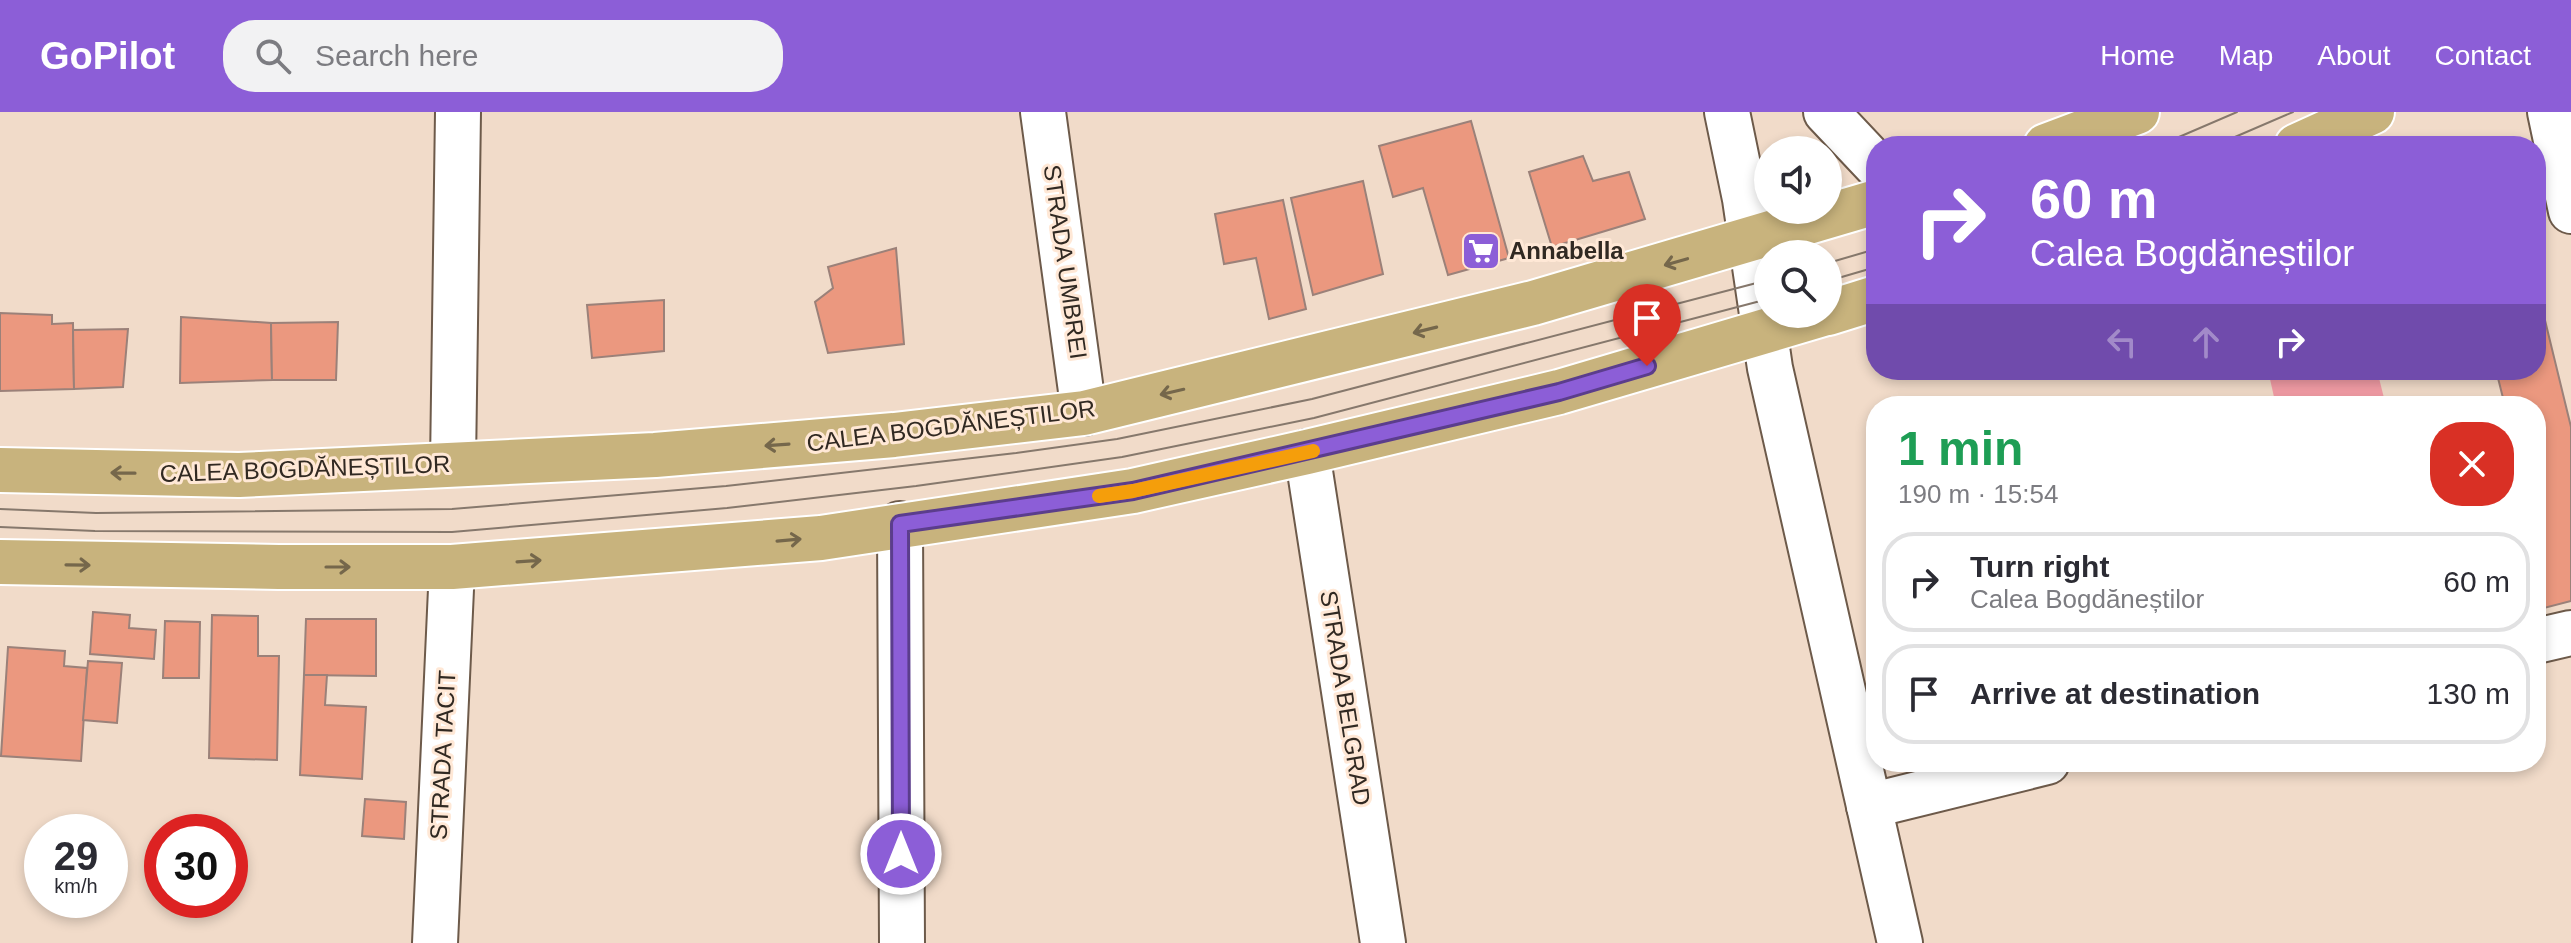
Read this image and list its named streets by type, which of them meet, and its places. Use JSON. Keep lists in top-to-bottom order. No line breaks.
{"streets":{"main road":["CALEA BOGDĂNEȘTILOR"],"street":["STRADA UMBREI","STRADA BELGRAD","STRADA TACIT"]},"crossings":[["STRADA UMBREI","CALEA BOGDĂNEȘTILOR"]],"places":{"supermarket":["Annabella"]},"page":{"header":"GoPilot","search":"Search here","nav":["Home","Map","About","Contact"],"turn":["60 m","Calea Bogdăneștilor"],"heading":["1 min","190 m · 15:54"],"list":[{"name":"Turn right","note":"Calea Bogdăneștilor","value":"60 m"},{"name":"Arrive at destination","value":"130 m"}],"speed":"29 km/h","limit":"30"}}
